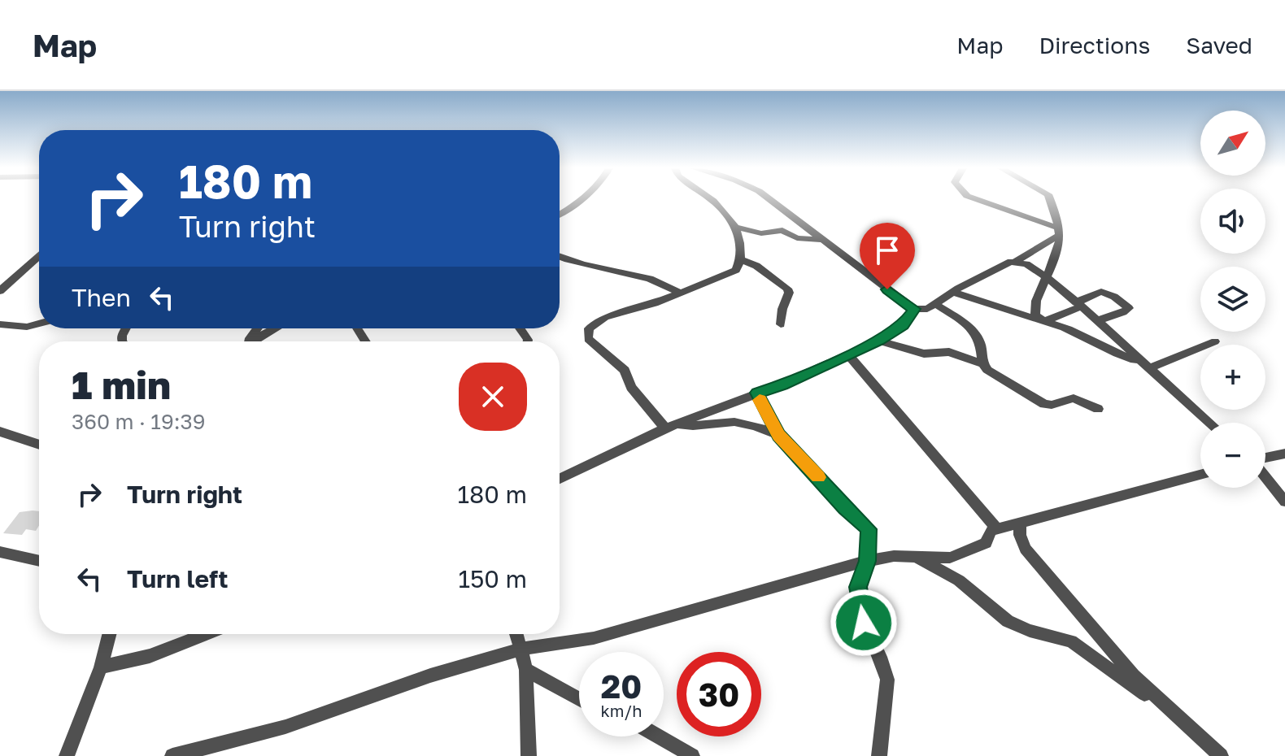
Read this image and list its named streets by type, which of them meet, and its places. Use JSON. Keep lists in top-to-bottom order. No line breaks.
{"north":"top right","page":{"header":"Map","nav":["Map","Directions","Saved"],"map_buttons":["+","−"],"turn":["180 m","Turn right"],"then":"Then","heading":["1 min","360 m · 19:39"],"list":[{"name":"Turn right","value":"180 m"},{"name":"Turn left","value":"150 m"}],"speed":"20 km/h","limit":"30"}}
